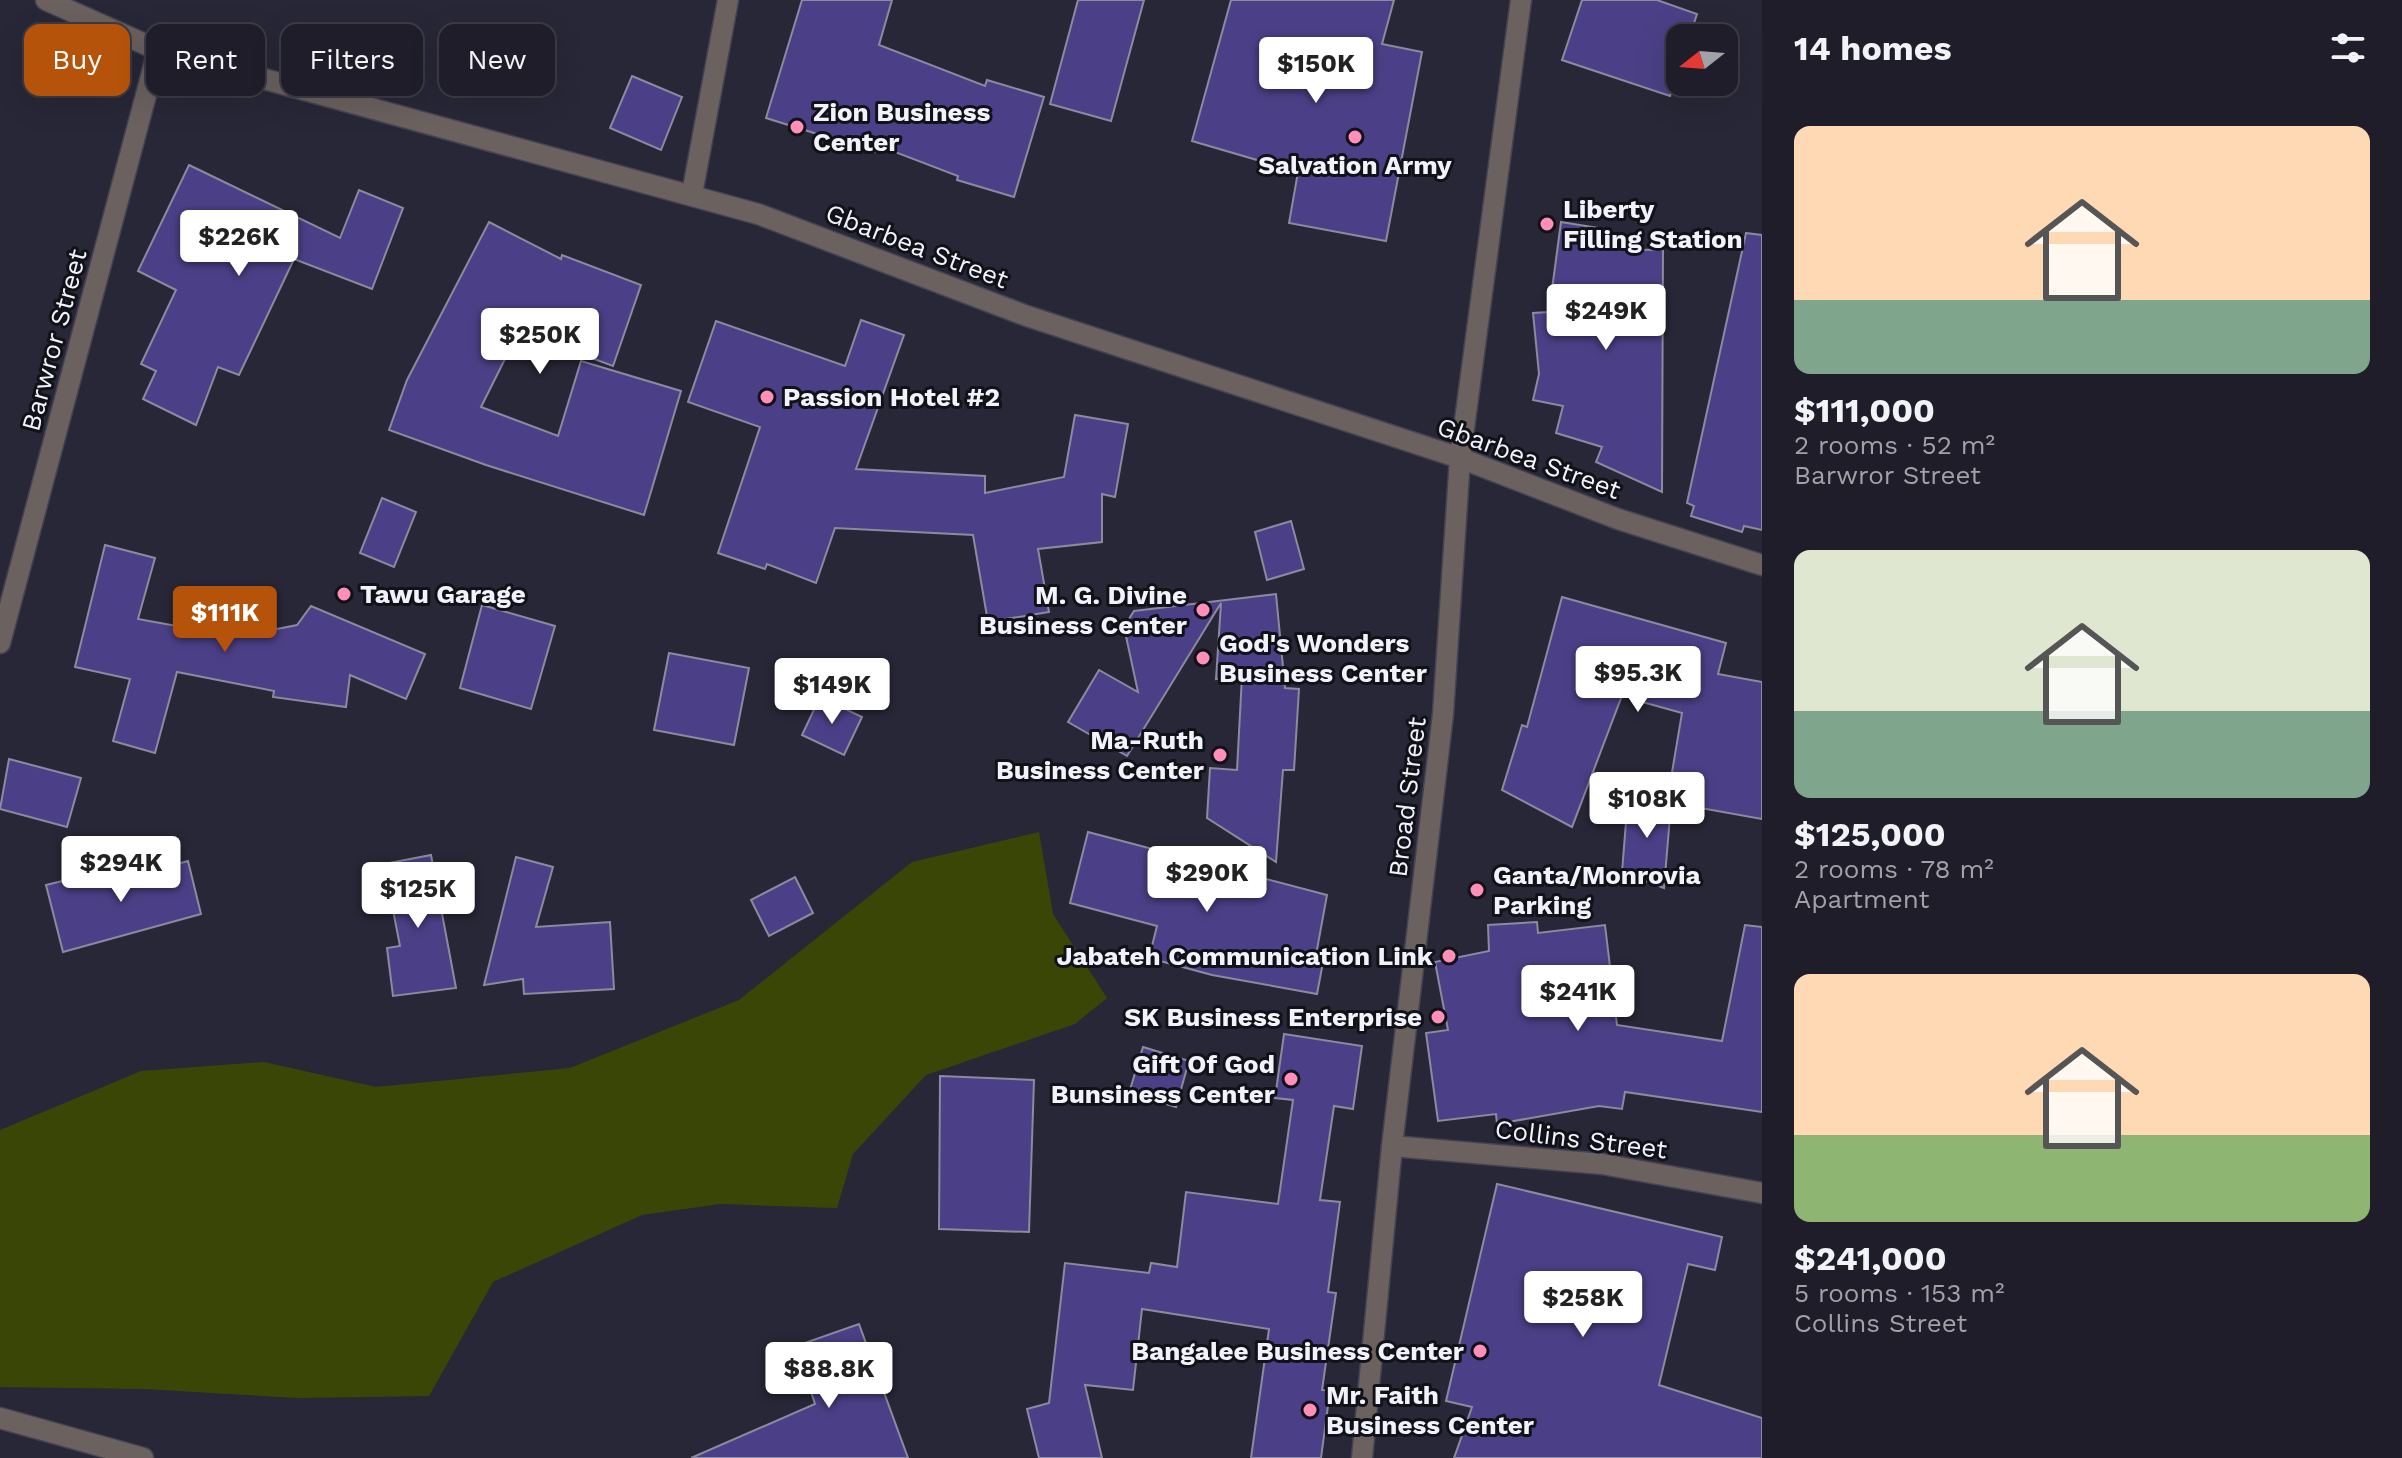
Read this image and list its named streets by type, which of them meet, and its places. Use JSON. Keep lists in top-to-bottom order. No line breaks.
{"streets":{"street":["Gbarbea Street","Barwror Street","Broad Street","Collins Street"]},"crossings":[["Gbarbea Street","Broad Street"],["Broad Street","Collins Street"]],"places":["Zion Business Center","Salvation Army","Liberty Filling Station","Passion Hotel #2","Tawu Garage","M. G. Divine Business Center","God's Wonders Business Center","Ma-Ruth Business Center","Ganta/Monrovia Parking","Jabateh Communication Link","SK Business Enterprise","Gift Of God Bunsiness Center","Bangalee Business Center","Mr. Faith Business Center"],"north":"left","page":{"heading":"14 homes","chip":["Buy","Rent","Filters","New"],"price":["$150K","$226K","$249K","$250K","$111K","$95.3K","$149K","$108K","$294K","$290K","$125K","$241K","$258K","$88.8K"],"list":[{"name":"$111,000","note":"2 rooms · 52 m² · Barwror Street"},{"name":"$125,000","note":"2 rooms · 78 m² · Apartment"},{"name":"$241,000","note":"5 rooms · 153 m² · Collins Street"}]}}
